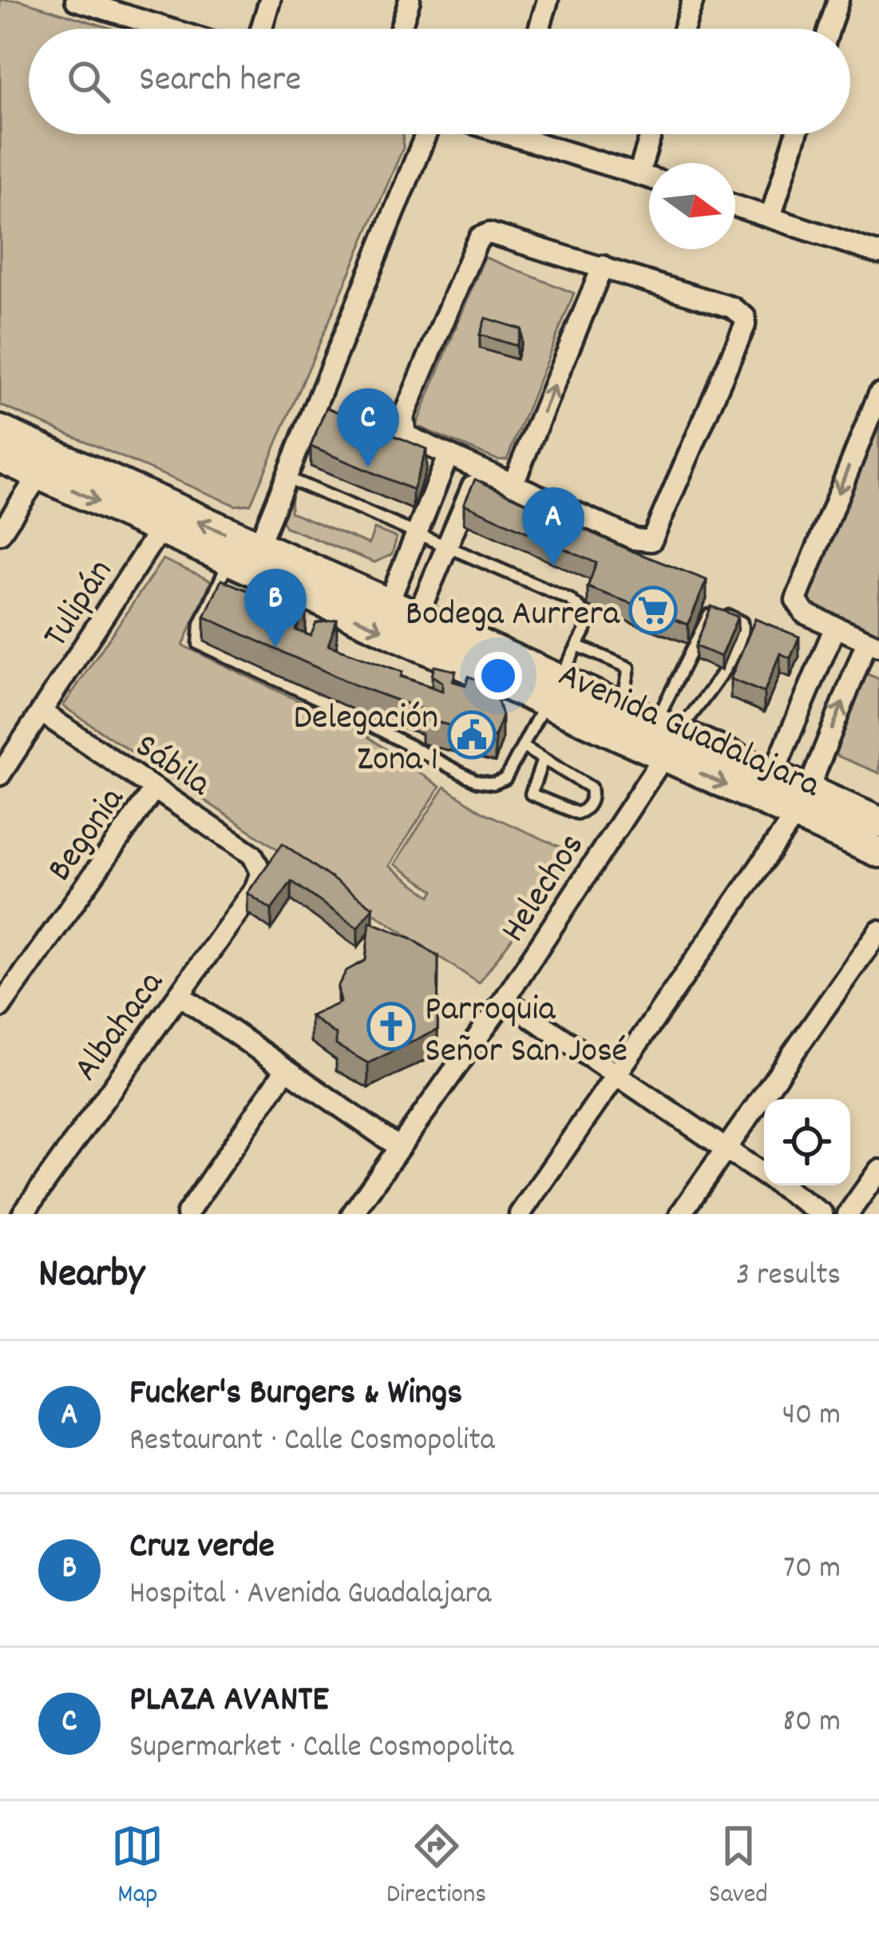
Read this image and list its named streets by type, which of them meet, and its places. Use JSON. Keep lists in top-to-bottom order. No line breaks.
{"streets":{"main road":["Avenida Guadalajara"],"street":["Tulipán","Sábila","Begonia","Helechos","Albahaca"]},"crossings":[["Tulipán","Avenida Guadalajara"],["Tulipán","Sábila"],["Avenida Guadalajara","Helechos"],["Sábila","Begonia"],["Sábila","Albahaca"]],"places":{"supermarket":["Bodega Aurrera"],"public building":["Delegación Zona 1"],"church":["Parroquia Señor San José"]},"north":"right","page":{"search":"Search here","pins":["C","A","B"],"heading":["Nearby","3 results"],"list":[{"mark":"A","name":"Fucker's Burgers & Wings","note":"Restaurant · Calle Cosmopolita","value":"40 m"},{"mark":"B","name":"Cruz verde","note":"Hospital · Avenida Guadalajara","value":"70 m"},{"mark":"C","name":"PLAZA AVANTE","note":"Supermarket · Calle Cosmopolita","value":"80 m"}],"nav":["Map","Directions","Saved"]}}
